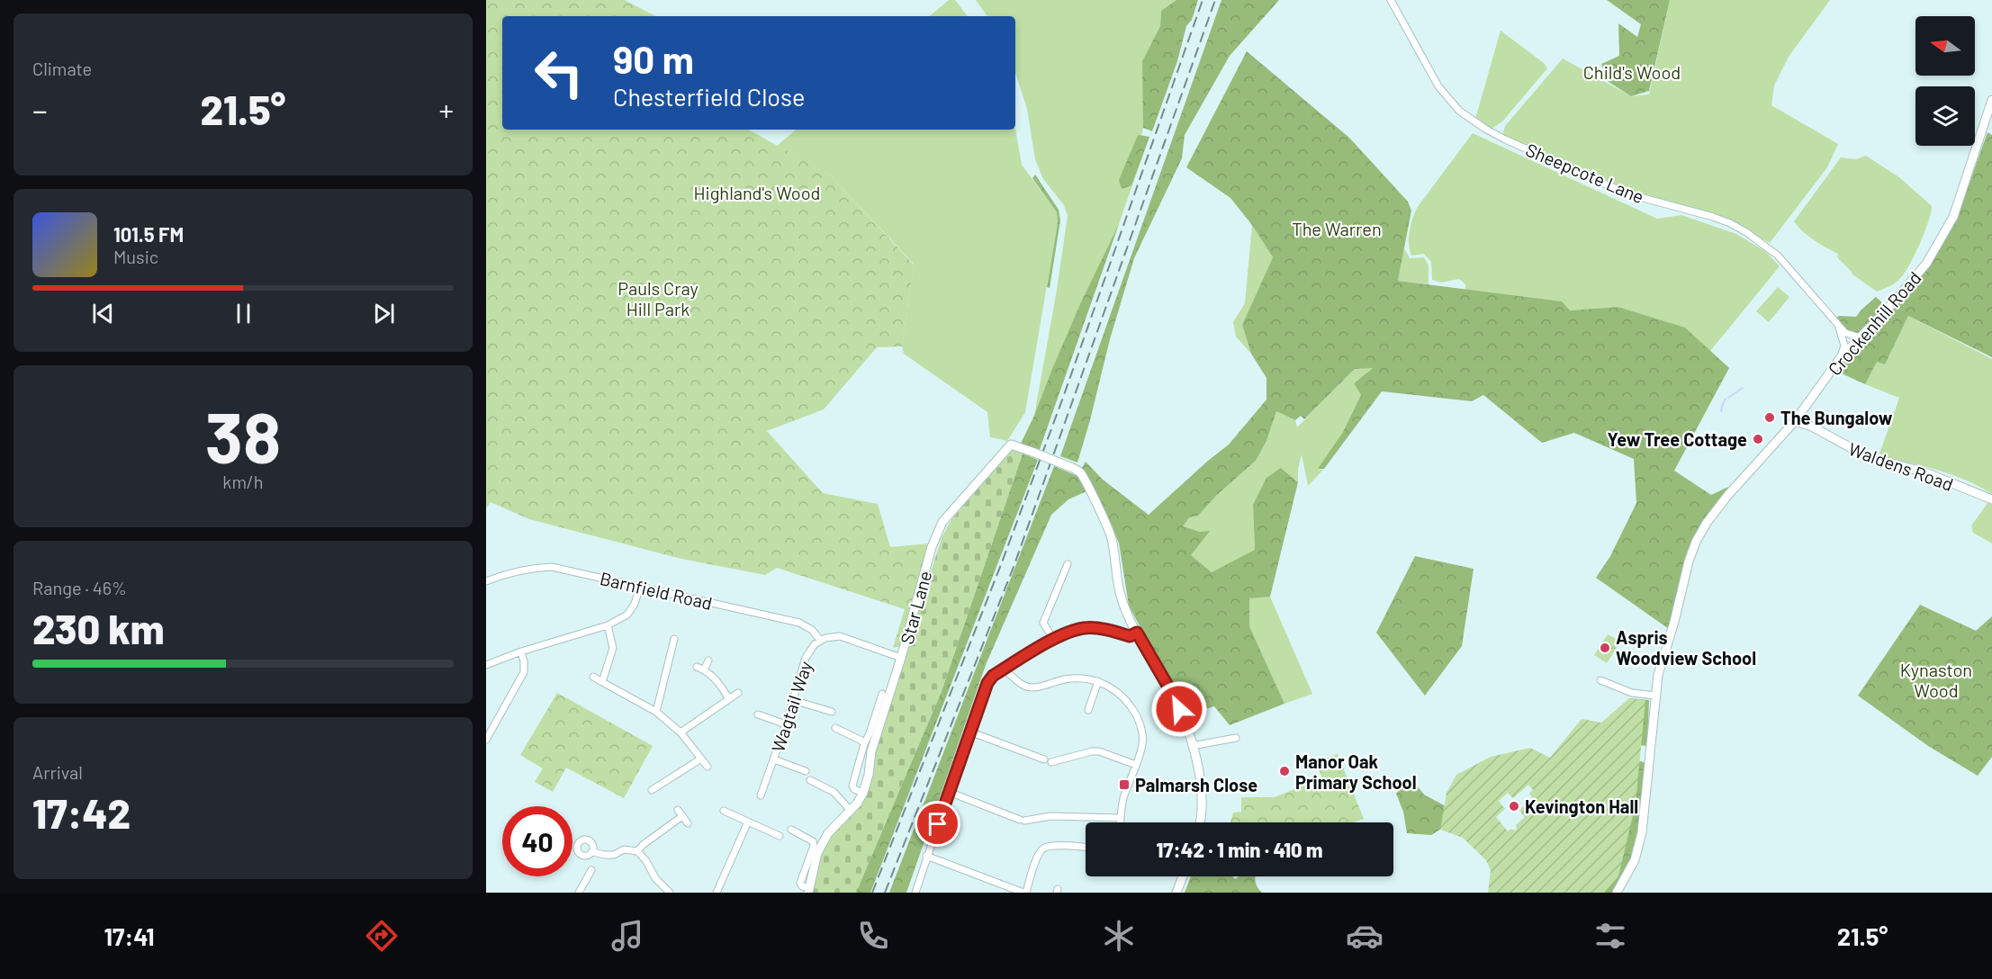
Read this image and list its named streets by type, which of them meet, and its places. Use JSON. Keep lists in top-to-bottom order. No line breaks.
{"streets":{"street":["Sheepcote Lane","Crockenhill Road","Waldens Road","Barnfield Road","Star Lane","Wagtail Way"]},"crossings":[["Sheepcote Lane","Crockenhill Road"],["Crockenhill Road","Waldens Road"],["Barnfield Road","Wagtail Way"],["Star Lane","Wagtail Way"]],"parks":["Child's Wood","Highland's Wood","The Warren","Pauls Cray Hill Park","Kynaston Wood"],"places":{"other":["The Bungalow","Yew Tree Cottage","Aspris Woodview School","Manor Oak Primary School","Kevington Hall"],"transit":["Palmarsh Close"]},"north":"left","page":{"tile":["Climate",["38","km/h"],["Range · 46%","230 km"],["Arrival","17:42"]],"turn":["90 m","Chesterfield Close"],"heat":["−","21.5°","+"],"song":["101.5 FM","Music"],"limit":"40","trip":"17:42 · 1 min · 410 m","tabs":["17:41","21.5°"]}}
